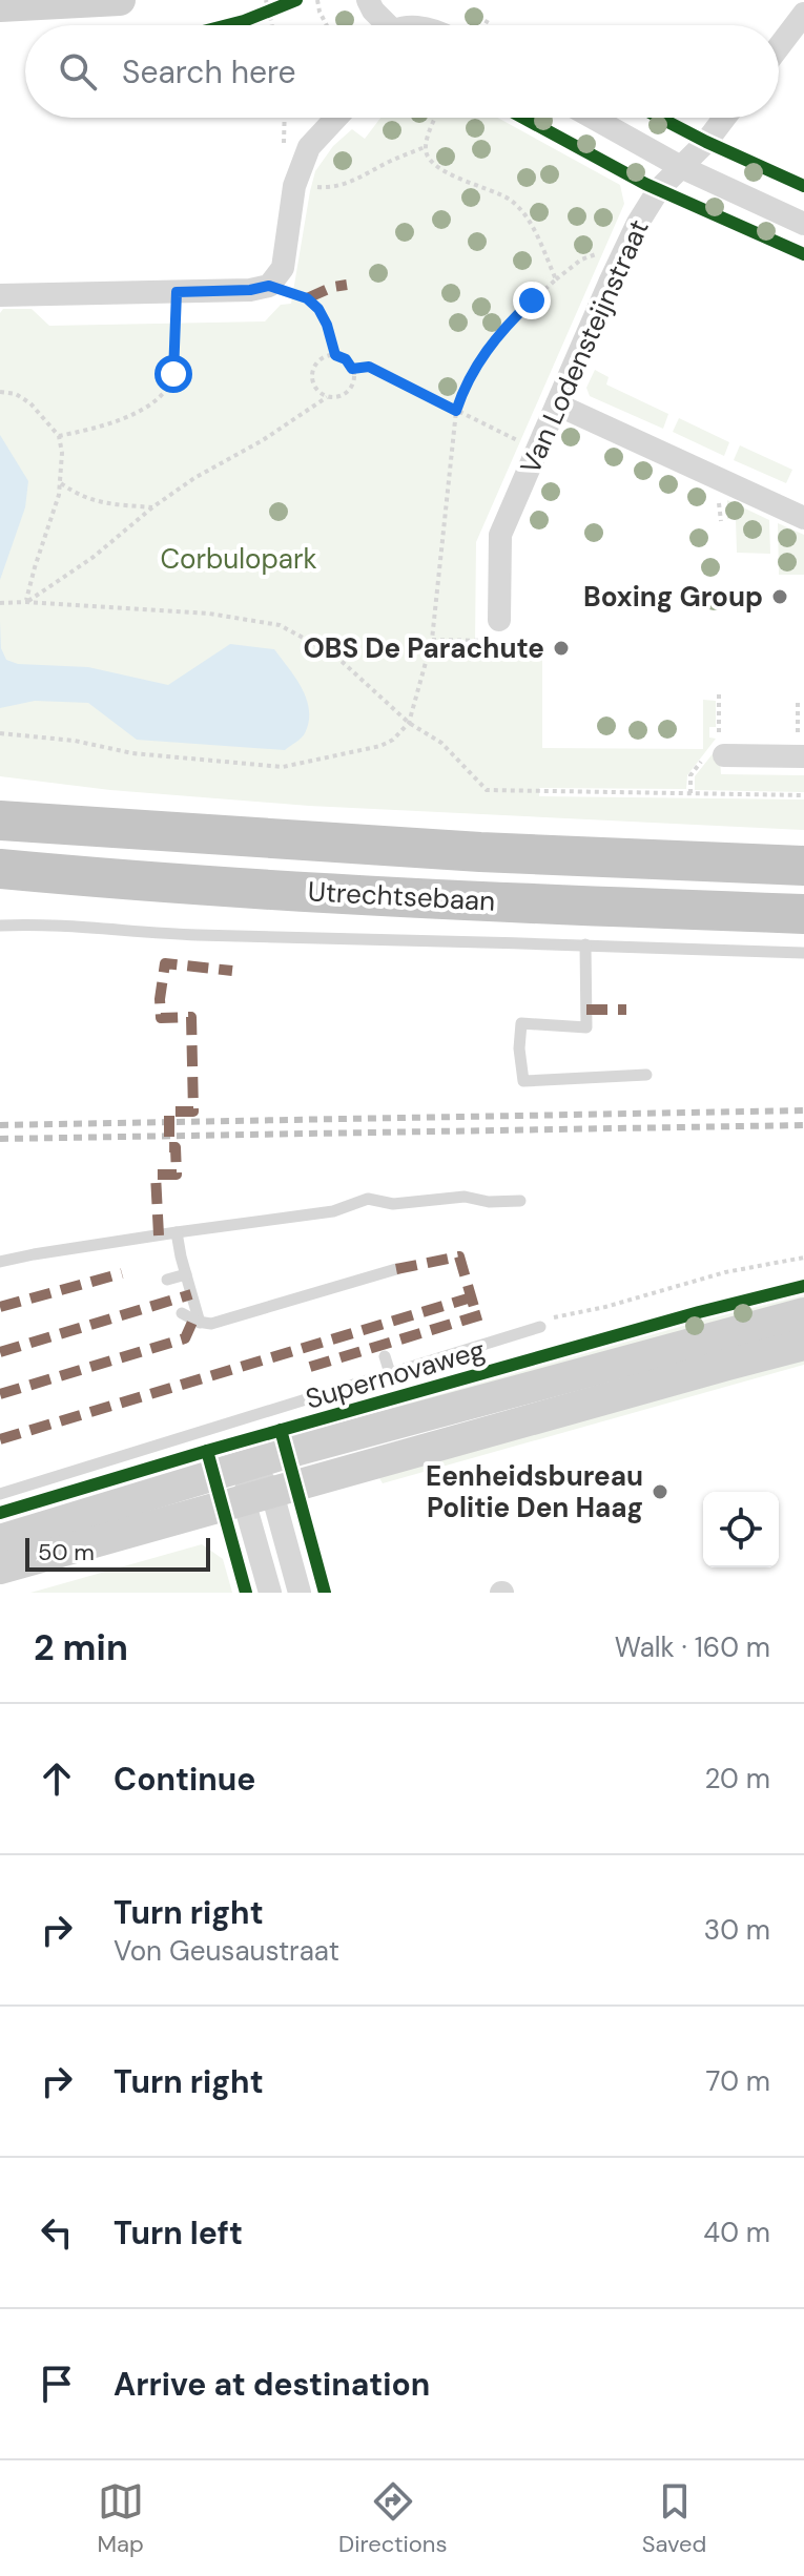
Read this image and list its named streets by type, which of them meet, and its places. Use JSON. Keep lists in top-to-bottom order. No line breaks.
{"streets":{"highway":["Utrechtsebaan"],"main road":["Supernovaweg"],"street":["Van Lodensteijnstraat"]},"parks":["Corbulopark"],"places":["Boxing Group","OBS De Parachute","Eenheidsbureau Politie Den Haag"],"scale_bar":"50 m","page":{"search":"Search here","scale":"50 m","heading":["2 min","Walk · 160 m"],"list":[["Continue","20 m"],["Turn right","Von Geusaustraat","30 m"],["Turn right","70 m"],["Turn left","40 m"],"Arrive at destination"],"nav":["Map","Directions","Saved"]}}
